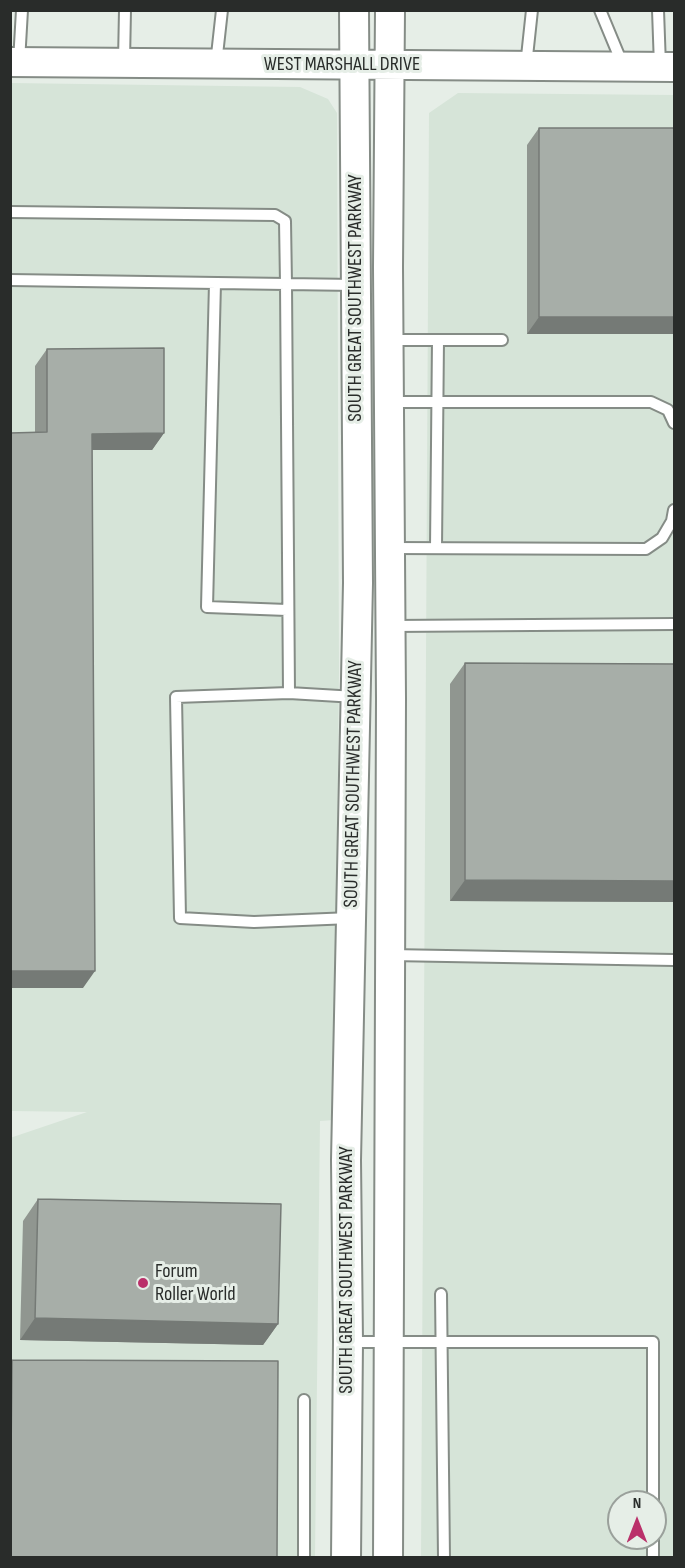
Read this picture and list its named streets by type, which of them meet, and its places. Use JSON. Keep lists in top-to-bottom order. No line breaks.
{"streets":{"main road":["WEST MARSHALL DRIVE","SOUTH GREAT SOUTHWEST PARKWAY"]},"crossings":[["WEST MARSHALL DRIVE","SOUTH GREAT SOUTHWEST PARKWAY"]],"places":["Forum Roller World"],"north":"top"}
